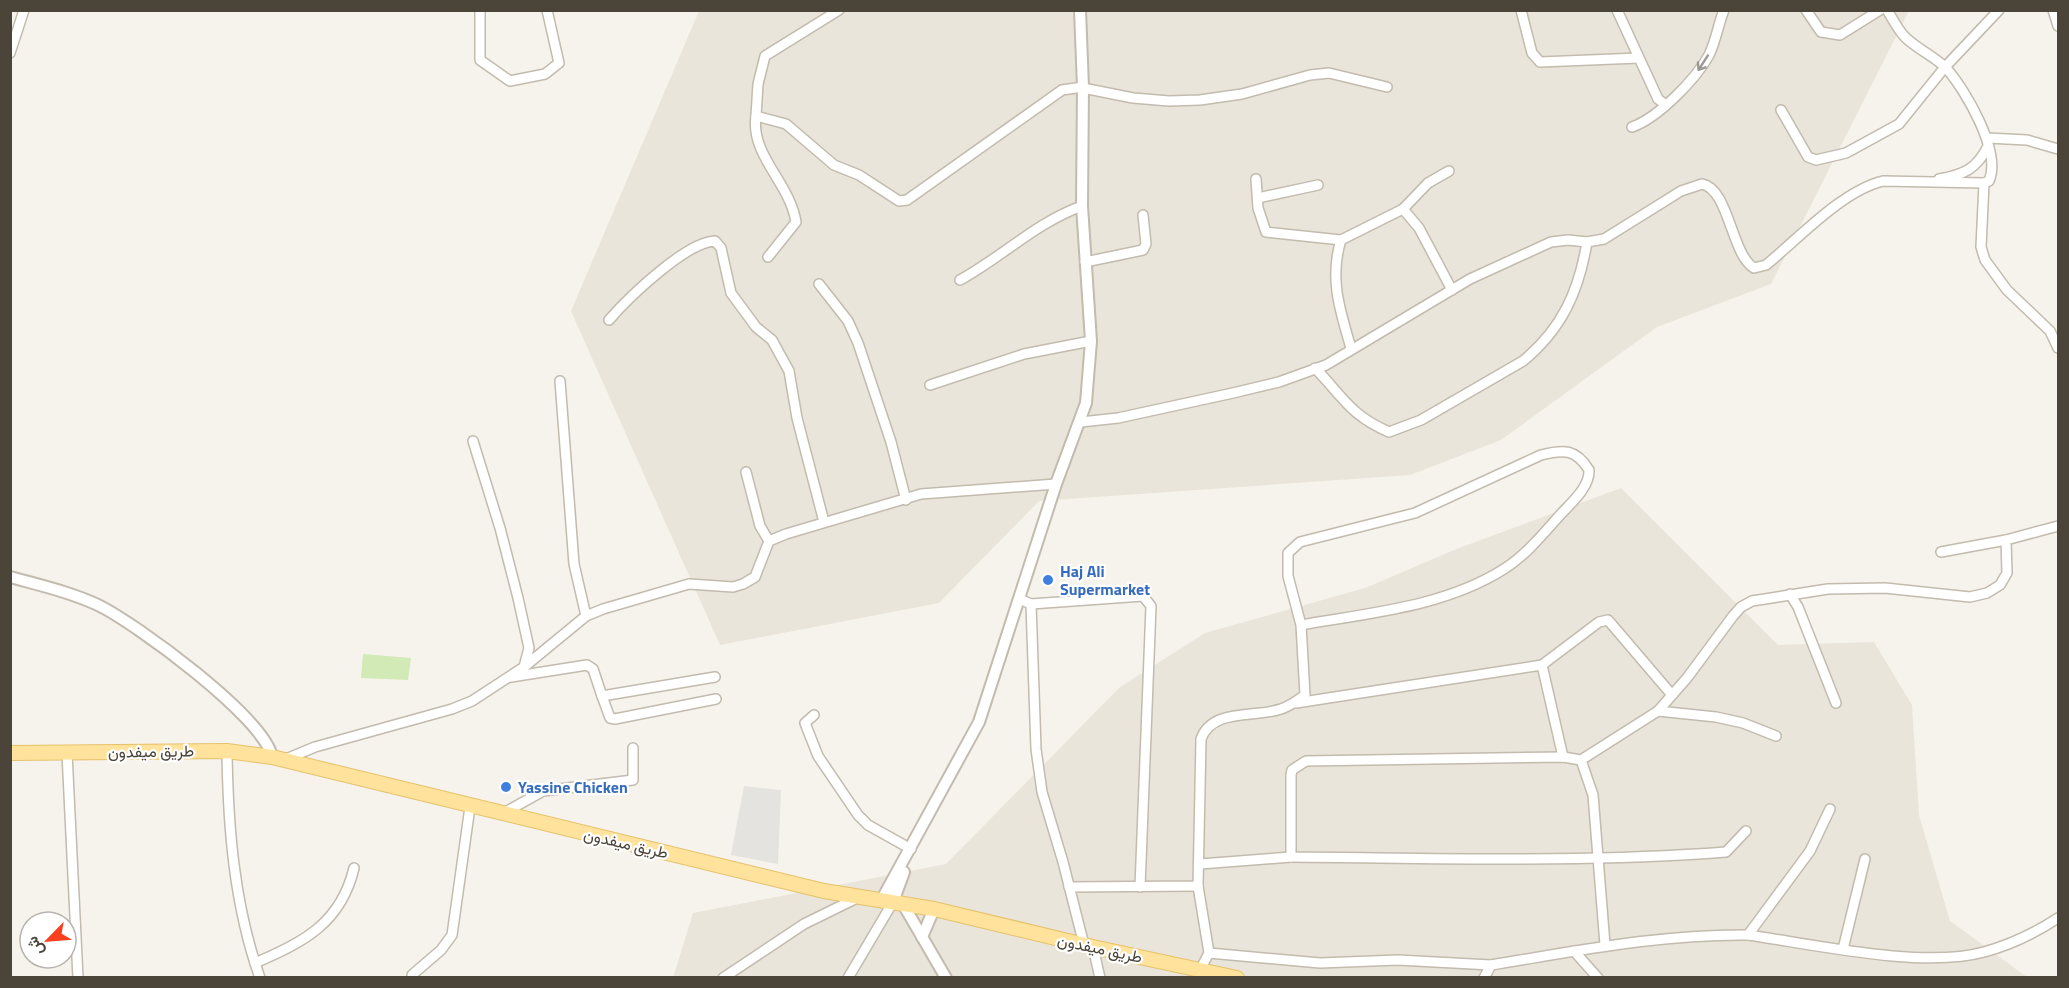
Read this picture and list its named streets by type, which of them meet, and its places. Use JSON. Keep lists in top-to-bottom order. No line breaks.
{"streets":{"main road":["طريق ميفدون"]},"places":["Haj Ali Supermarket","Yassine Chicken"],"north":"bottom left"}
